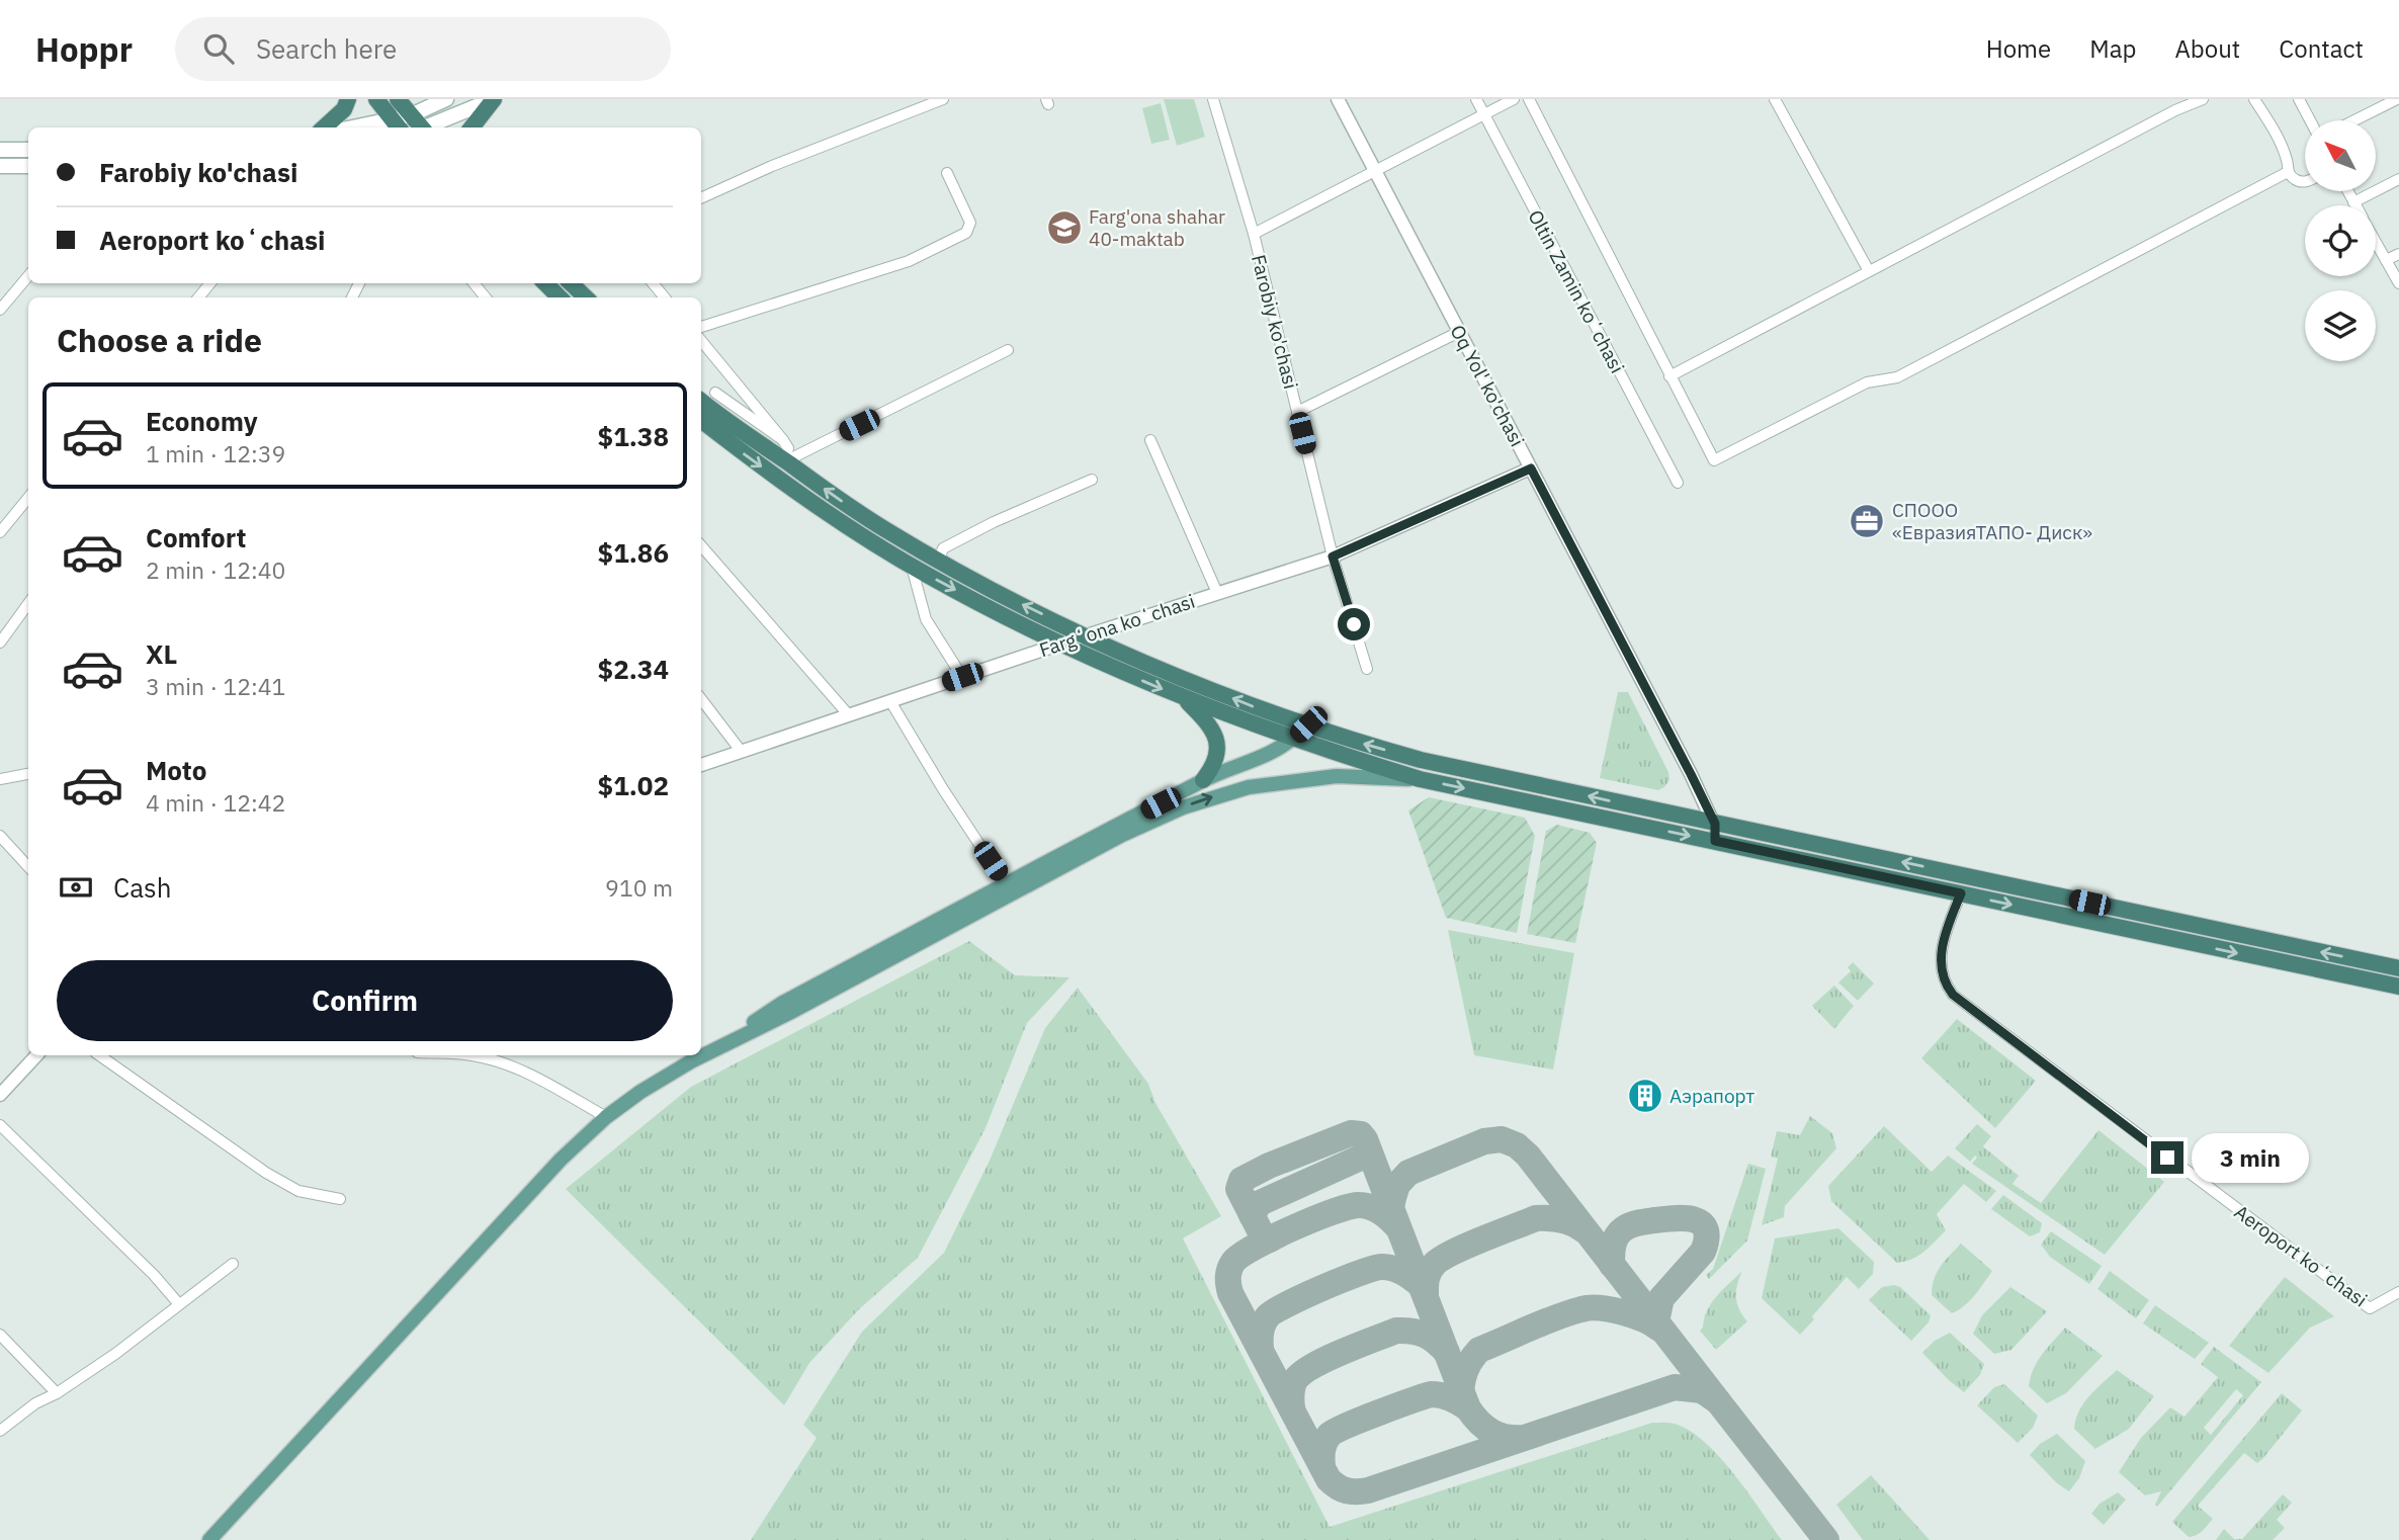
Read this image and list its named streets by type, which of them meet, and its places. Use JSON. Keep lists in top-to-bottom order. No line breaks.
{"streets":{"street":["Oltin Zamin koʻchasi","Farobiy ko'chasi","Oq Yol' ko'chasi","Fargʻona koʻchasi","Aeroport koʻchasi"]},"crossings":[["Farobiy ko'chasi","Fargʻona koʻchasi"],["Oq Yol' ko'chasi","Fargʻona koʻchasi"]],"places":{"school or university":["Farg'ona shahar 40-maktab"],"office":["СПООО «ЕвразияТАПО- Диск»"],"building":["Аэрапорт"]},"north":"top left","page":{"header":"Hoppr","search":"Search here","nav":["Home","Map","About","Contact"],"banner":["Farobiy ko'chasi","Aeroport koʻchasi"],"heading":"Choose a ride","list":[{"name":"Economy","note":"1 min · 12:39","value":"$1.38"},{"name":"Comfort","note":"2 min · 12:40","value":"$1.86"},{"name":"XL","note":"3 min · 12:41","value":"$2.34"},{"name":"Moto","note":"4 min · 12:42","value":"$1.02"}],"pay":["Cash","910 m"],"buttons":"Confirm","bubble":"3 min"}}
